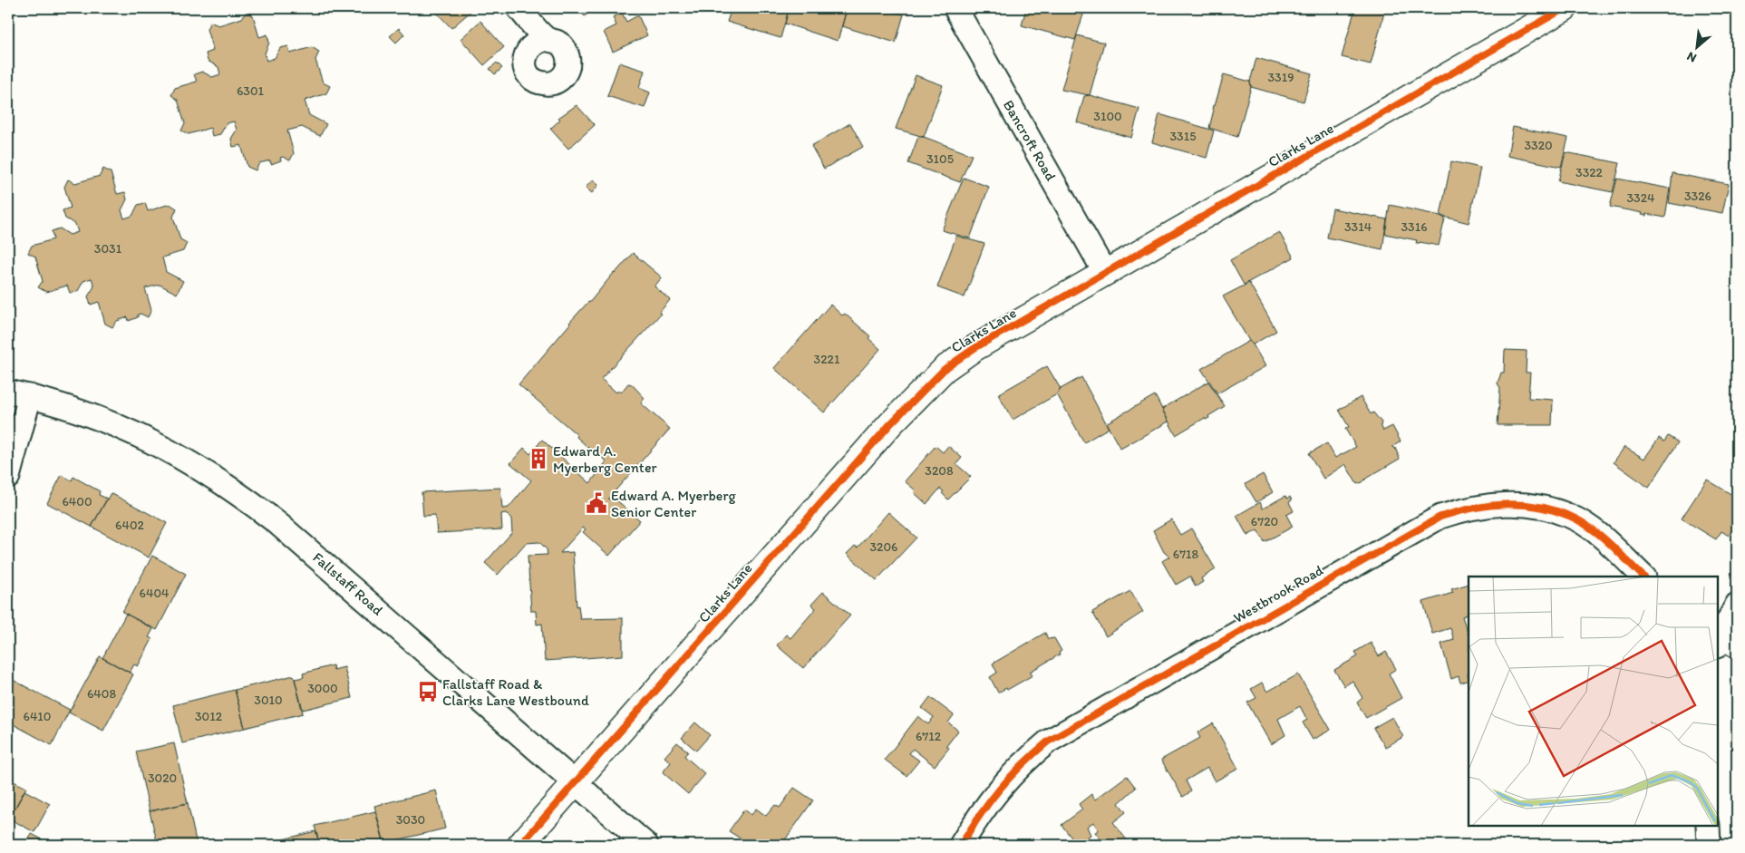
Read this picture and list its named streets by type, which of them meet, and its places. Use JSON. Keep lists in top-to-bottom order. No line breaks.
{"streets":{"street":["Bancroft Road","Clarks Lane","Fallstaff Road","Westbrook Road"]},"crossings":[["Bancroft Road","Clarks Lane"],["Clarks Lane","Fallstaff Road"]],"places":{"building":["Edward A. Myerberg Center"],"public building":["Edward A. Myerberg Senior Center"],"bus stop":["Fallstaff Road & Clarks Lane Westbound"]},"house_numbers":["3319","6301","3100","3315","3320","3105","3322","3326","3324","3314","3316","3031","3221","3208","6400","6720","6402","3206","6718","6404","3000","6408","3010","6410","3012","6712","3020","3030"],"north":"bottom left"}
